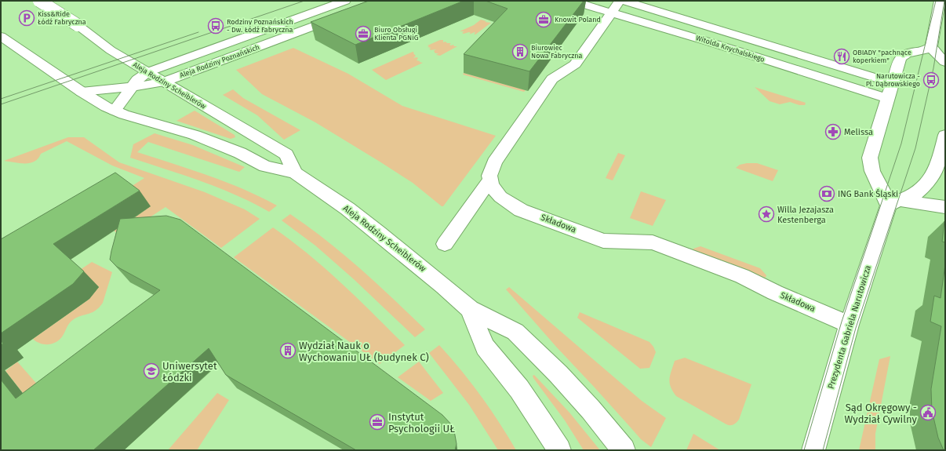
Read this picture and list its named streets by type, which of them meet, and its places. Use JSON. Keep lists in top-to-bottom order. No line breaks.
{"streets":{"street":["Witolda Knychalskiego","Aleja Rodziny Poznańskich","Aleja Rodziny Scheiblerów","Składowa","Prezydenta Gabriela Narutowicza"]},"crossings":[["Aleja Rodziny Poznańskich","Aleja Rodziny Scheiblerów"],["Składowa","Prezydenta Gabriela Narutowicza"]],"places":{"parking":["Kiss&Ride Łódź Fabryczna"],"office":["Knowit Poland","Biuro Obsługi Klienta PGNiG","Instytut Psychologii UŁ"],"bus stop":["Rodziny Poznańskich - Dw. Łódź Fabryczna","Narutowicza - Pl. Dąbrowskiego"],"building":["Biurowiec Nowa Fabryczna","Wydział Nauk o Wychowaniu UŁ (budynek C)"],"restaurant":["OBIADY \"pachnące koperkiem\""],"pharmacy":["Melissa"],"bank":["ING Bank Śląski"],"place":["Willa Jezajasza Kestenberga"],"school or university":["Uniwersytet Łódzki"],"public building":["Sąd Okręgowy - Wydział Cywilny"]}}
